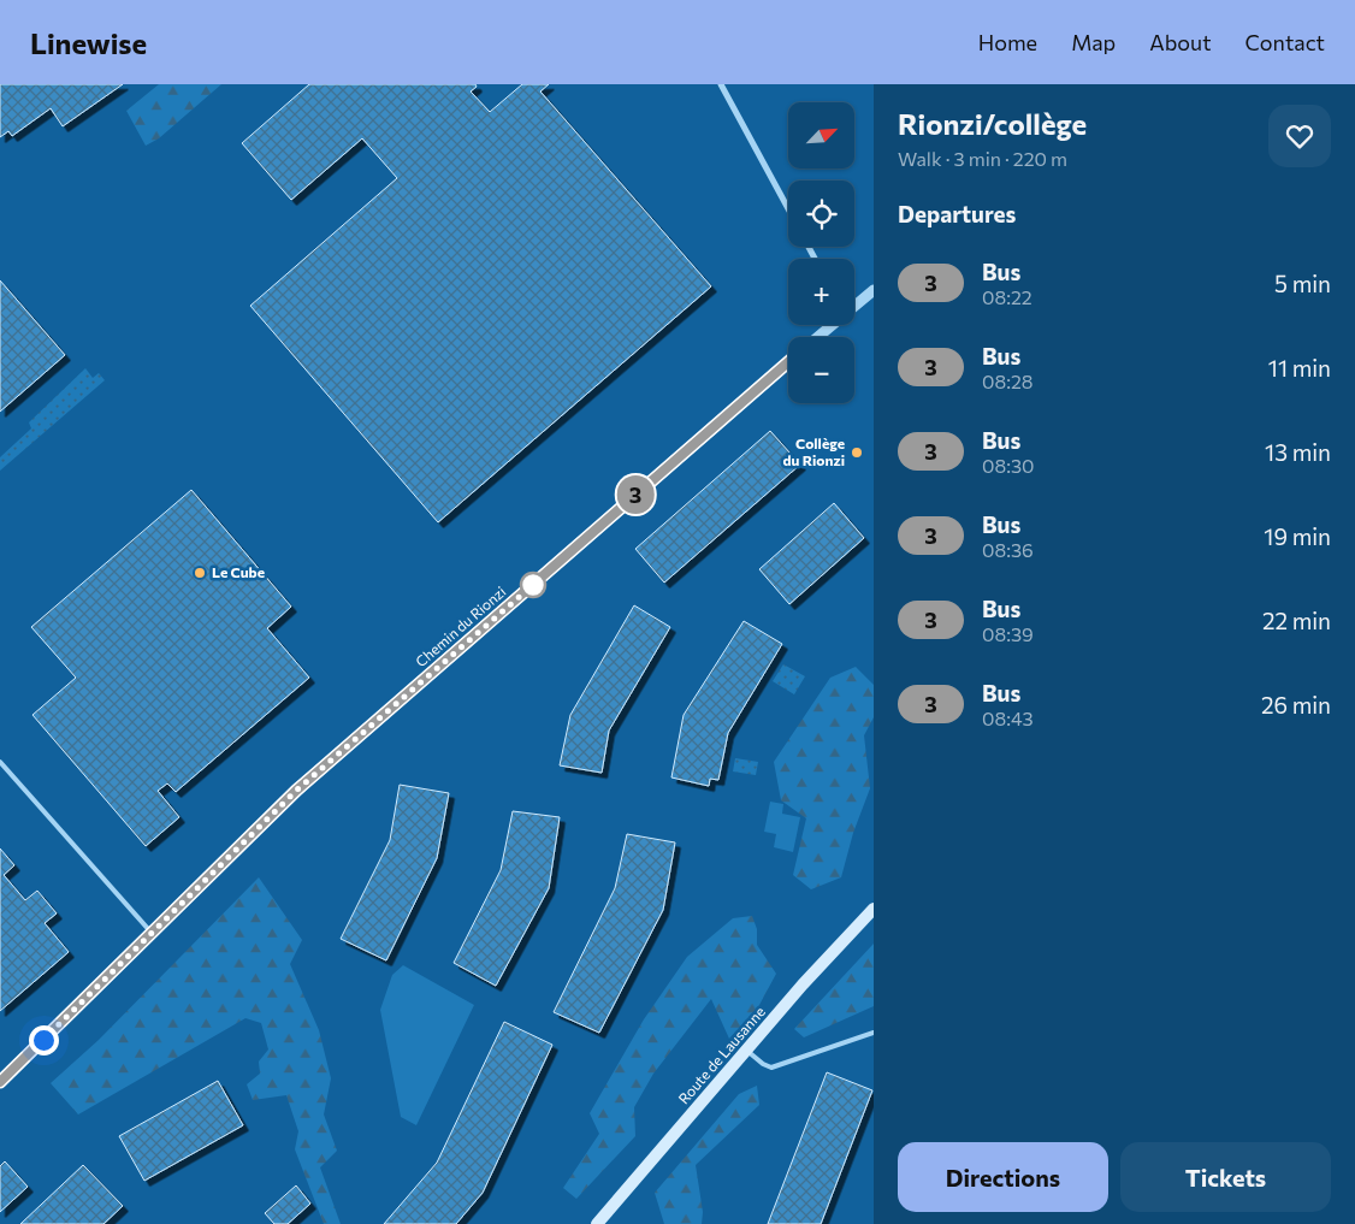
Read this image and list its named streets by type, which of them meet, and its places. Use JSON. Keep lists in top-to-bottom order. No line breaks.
{"streets":{"main road":["Route de Lausanne"],"street":["Chemin du Rionzi"]},"places":["Collège du Rionzi","Le Cube"],"lines":["bus line 3"],"north":"top right","page":{"header":"Linewise","nav":["Home","Map","About","Contact"],"on_map":"3","heading":[["Rionzi/collège","Walk · 3 min · 220 m"],"Departures"],"map_buttons":["+","−"],"list":[{"mark":"3","name":"Bus","note":"08:22","value":"5 min"},{"mark":"3","name":"Bus","note":"08:28","value":"11 min"},{"mark":"3","name":"Bus","note":"08:30","value":"13 min"},{"mark":"3","name":"Bus","note":"08:36","value":"19 min"},{"mark":"3","name":"Bus","note":"08:39","value":"22 min"},{"mark":"3","name":"Bus","note":"08:43","value":"26 min"}],"buttons":["Directions","Tickets"]}}
